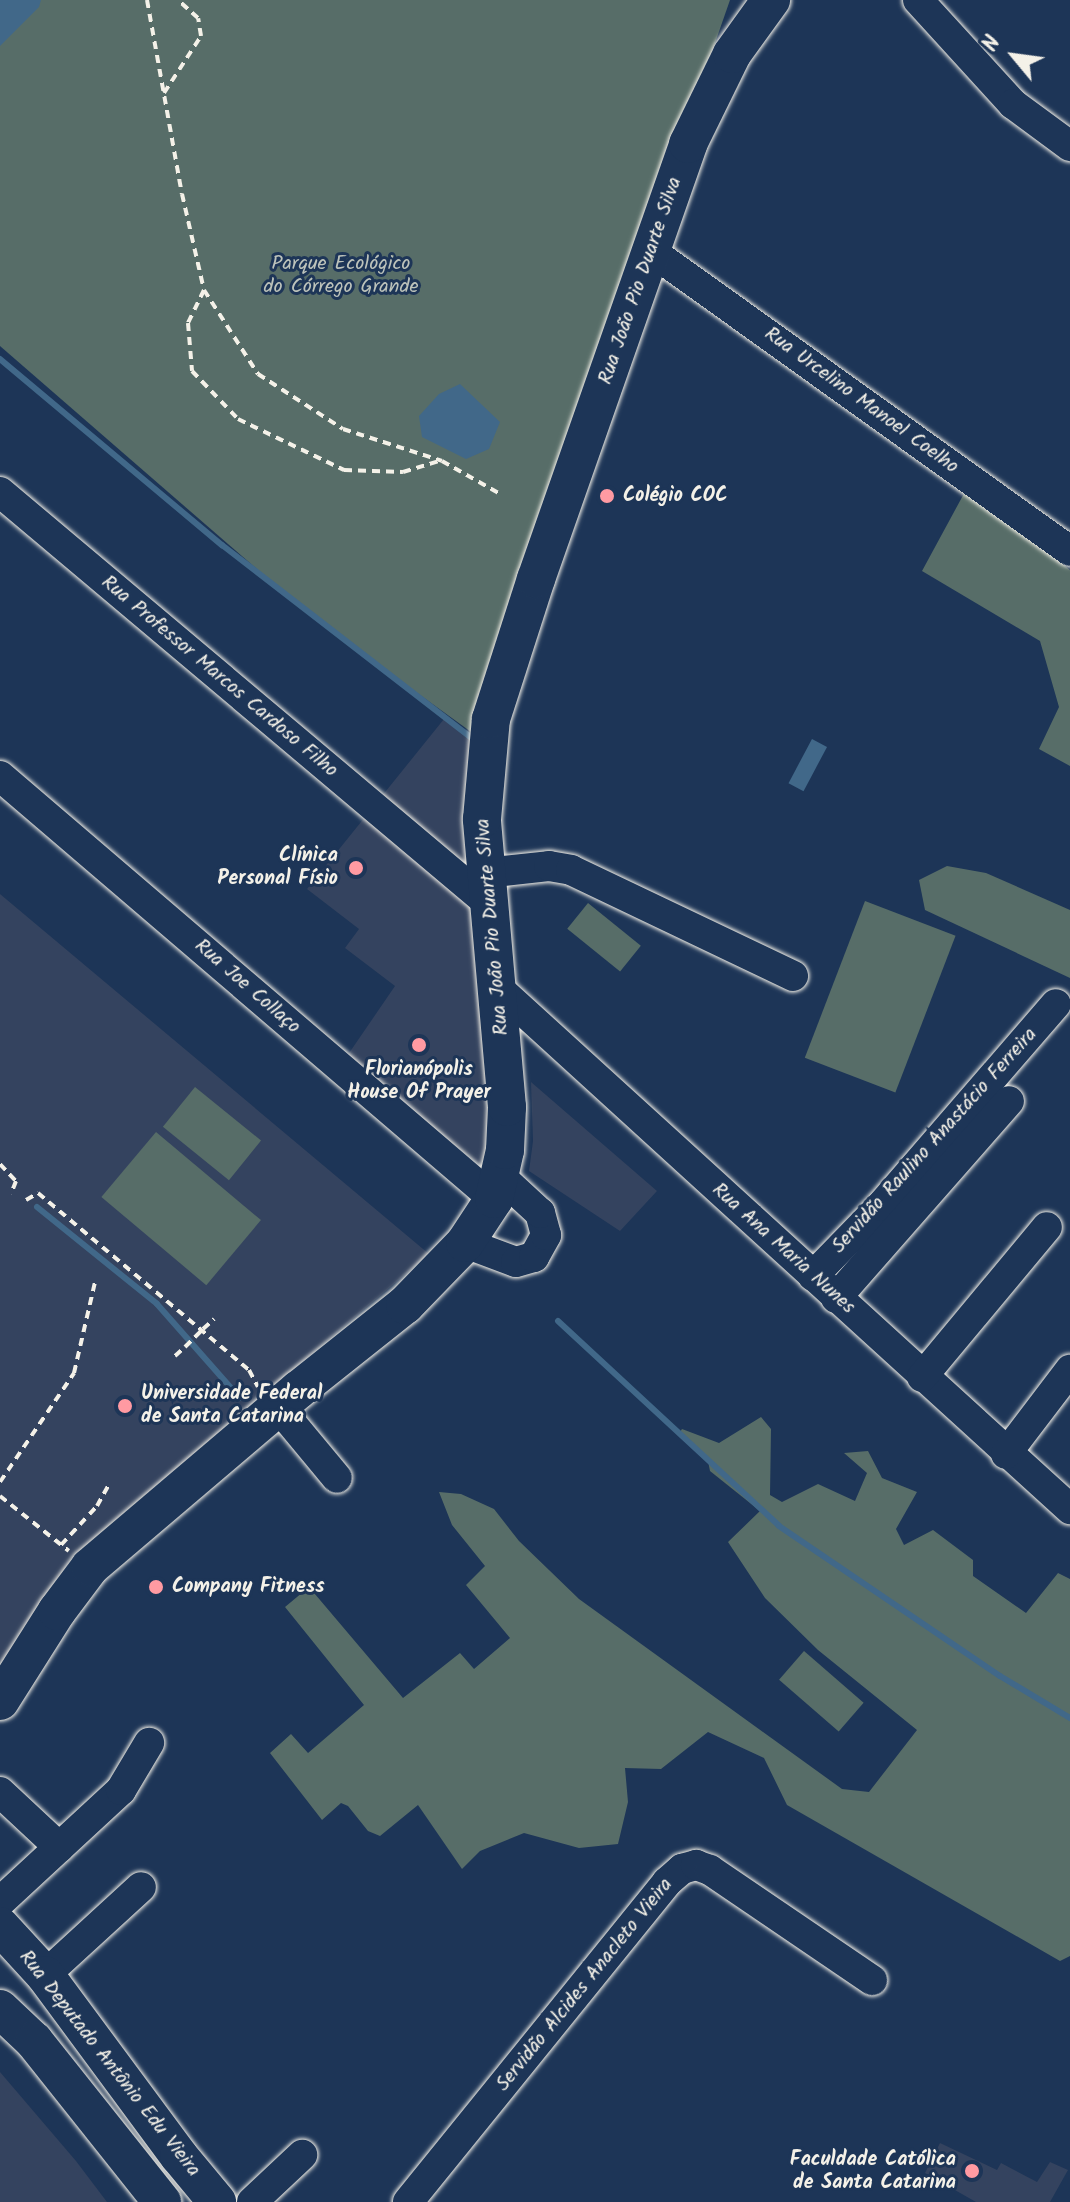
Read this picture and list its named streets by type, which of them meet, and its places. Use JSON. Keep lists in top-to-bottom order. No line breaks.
{"streets":{"main road":["Rua João Pio Duarte Silva","Rua Deputado Antônio Edu Vieira"],"street":["Rua Urcelino Manoel Coelho","Rua Professor Marcos Cardoso Filho","Rua Joe Collaço","Servidão Raulino Anastácio Ferreira","Rua Ana Maria Nunes","Servidão Alcides Anacleto Vieira"]},"crossings":[["Rua João Pio Duarte Silva","Rua Urcelino Manoel Coelho"],["Rua João Pio Duarte Silva","Rua Professor Marcos Cardoso Filho"],["Rua João Pio Duarte Silva","Rua Joe Collaço"],["Rua João Pio Duarte Silva","Rua Ana Maria Nunes"],["Servidão Raulino Anastácio Ferreira","Rua Ana Maria Nunes"]],"parks":["Parque Ecológico do Córrego Grande"],"places":["Colégio COC","Clínica Personal Físio","Florianópolis House Of Prayer","Universidade Federal de Santa Catarina","Company Fitness","Faculdade Católica de Santa Catarina"],"north":"top left"}
